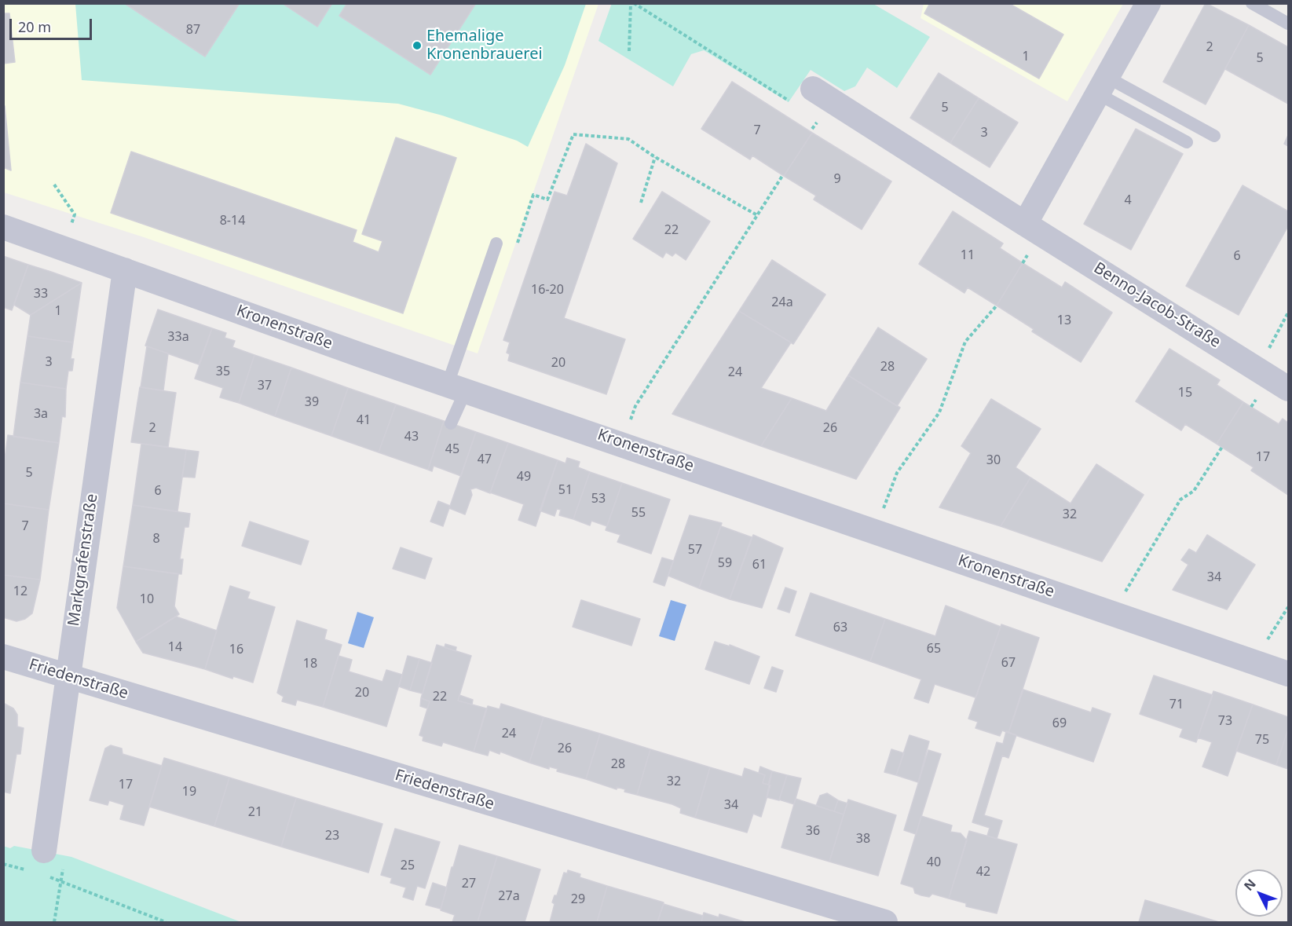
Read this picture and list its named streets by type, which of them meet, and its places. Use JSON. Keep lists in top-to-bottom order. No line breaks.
{"streets":{"street":["Benno-Jacob-Straße","Kronenstraße","Markgrafenstraße","Friedenstraße"]},"crossings":[["Kronenstraße","Markgrafenstraße"],["Markgrafenstraße","Friedenstraße"]],"places":["Ehemalige Kronenbrauerei"],"house_numbers":["87","2","1","5","5","7","3","9","4","8-14","22","11","6","16-20","33","24a","1","13","33a","3","20","28","35","24","37","15","39","3a","41","2","26","43","45","17","47","30","5","49","51","6","53","55","32","7","8","57","59","61","34","12","10","63","14","65","16","67","18","20","22","71","73","69","24","75","26","28","32","17","19","34","21","36","23","38","40","25","42","27","27a","29"],"scale_bar":"20 m","north":"top left"}
